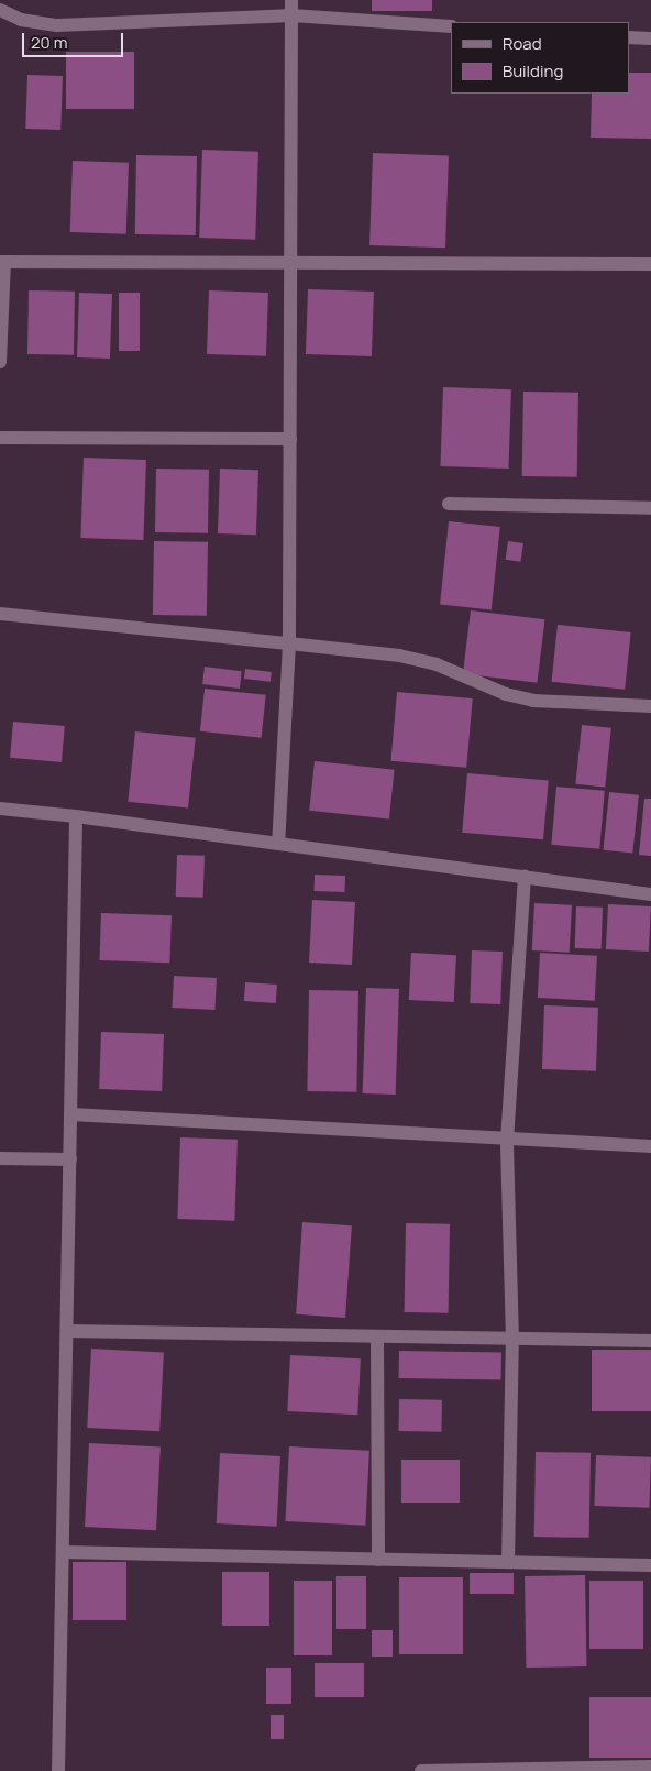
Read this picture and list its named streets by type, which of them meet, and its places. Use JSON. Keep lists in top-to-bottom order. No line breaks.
{"legend":["Road","Building"],"scale_bar":"20 m"}
